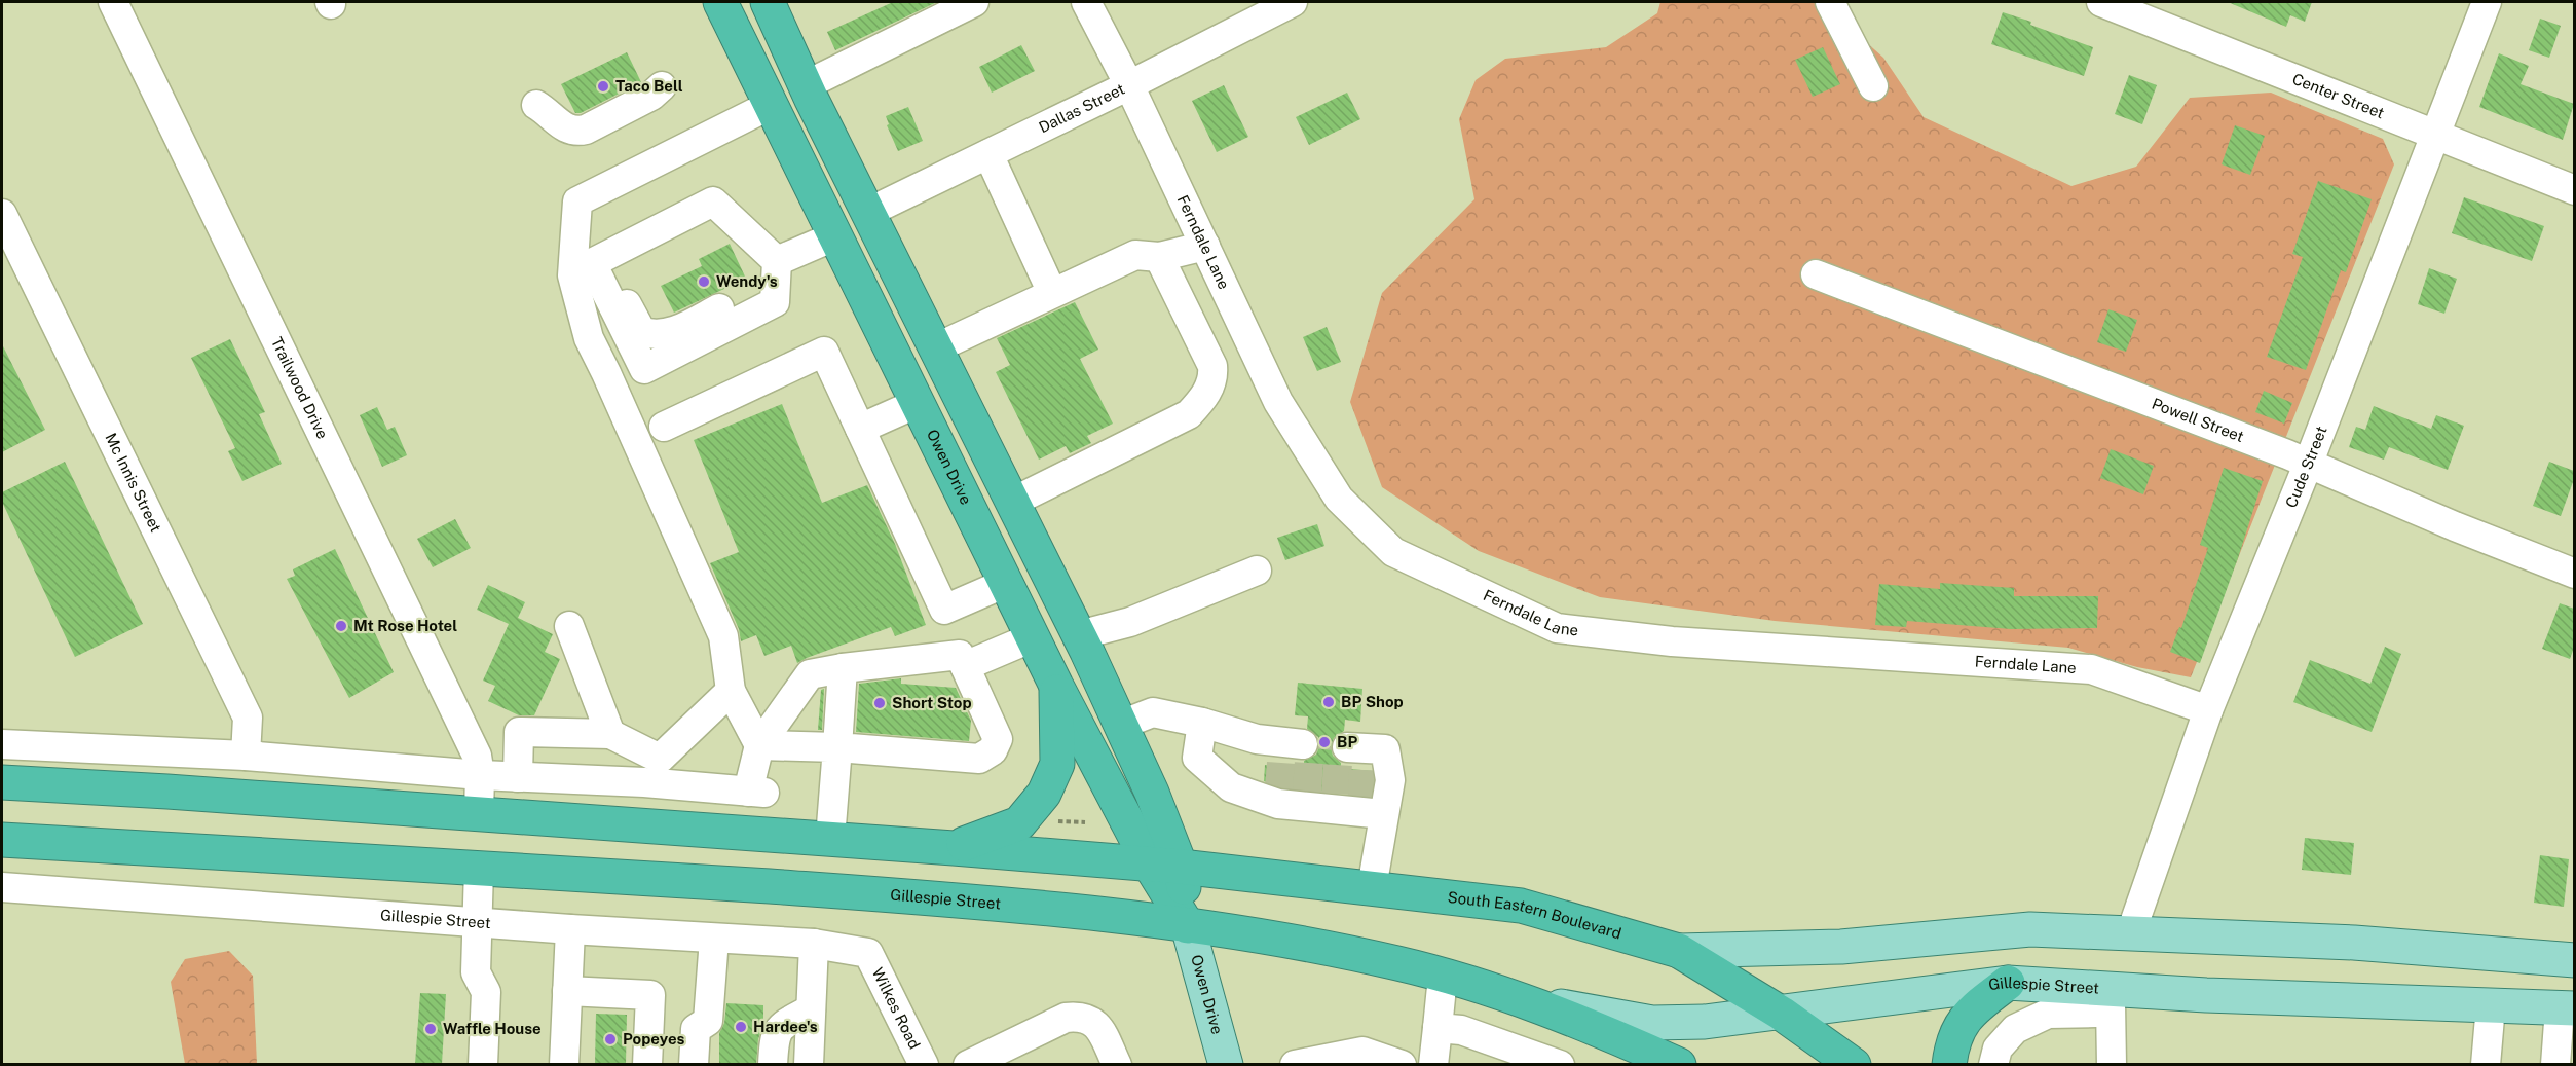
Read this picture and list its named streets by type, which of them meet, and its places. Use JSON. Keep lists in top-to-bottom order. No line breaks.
{"streets":{"highway":["Owen Drive","Gillespie Street","South Eastern Boulevard"],"street":["Center Street","Dallas Street","Ferndale Lane","Trailwood Drive","Powell Street","Cude Street","Mc Innis Street","Wilkes Road"]},"crossings":[["Center Street","Cude Street"],["Dallas Street","Ferndale Lane"],["Dallas Street","Owen Drive"],["Ferndale Lane","Cude Street"],["Powell Street","Cude Street"],["Owen Drive","Gillespie Street"],["Owen Drive","South Eastern Boulevard"],["Gillespie Street","South Eastern Boulevard"],["Gillespie Street","Wilkes Road"]],"places":["Taco Bell","Wendy's","Mt Rose Hotel","BP Shop","Short Stop","BP","Hardee's","Waffle House","Popeyes"]}
